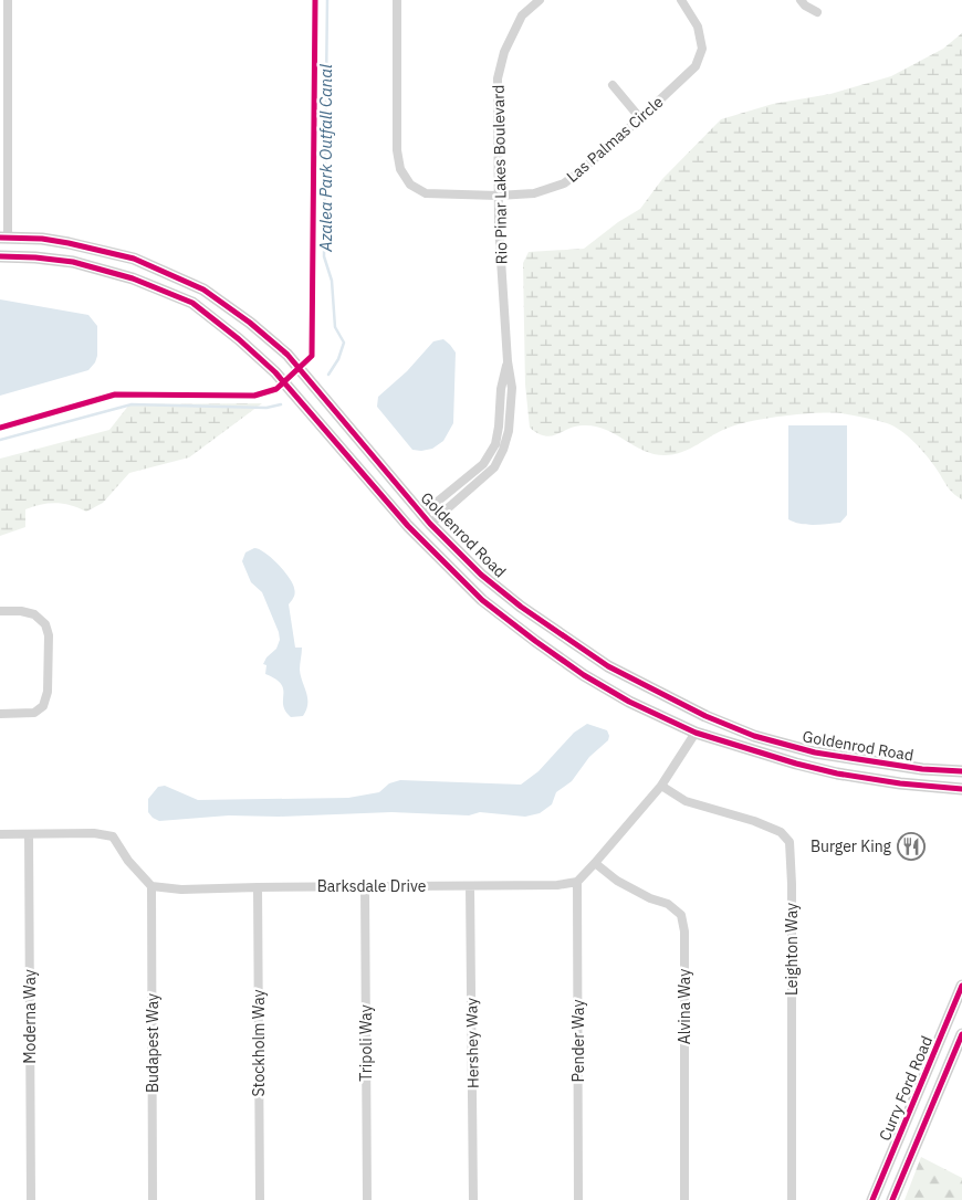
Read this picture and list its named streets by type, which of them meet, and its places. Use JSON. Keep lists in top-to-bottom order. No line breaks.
{"streets":{"main road":["Goldenrod Road","Curry Ford Road"],"street":["Las Palmas Circle","Rio Pinar Lakes Boulevard","Barksdale Drive","Leighton Way","Alvina Way","Moderna Way","Pender Way","Budapest Way","Stockholm Way","Tripoli Way","Hershey Way"]},"crossings":[["Las Palmas Circle","Rio Pinar Lakes Boulevard"],["Rio Pinar Lakes Boulevard","Goldenrod Road"],["Barksdale Drive","Pender Way"],["Barksdale Drive","Budapest Way"],["Barksdale Drive","Stockholm Way"],["Barksdale Drive","Tripoli Way"],["Barksdale Drive","Hershey Way"]],"water":["Azalea Park Outfall Canal"],"places":{"restaurant":["Burger King"]}}
